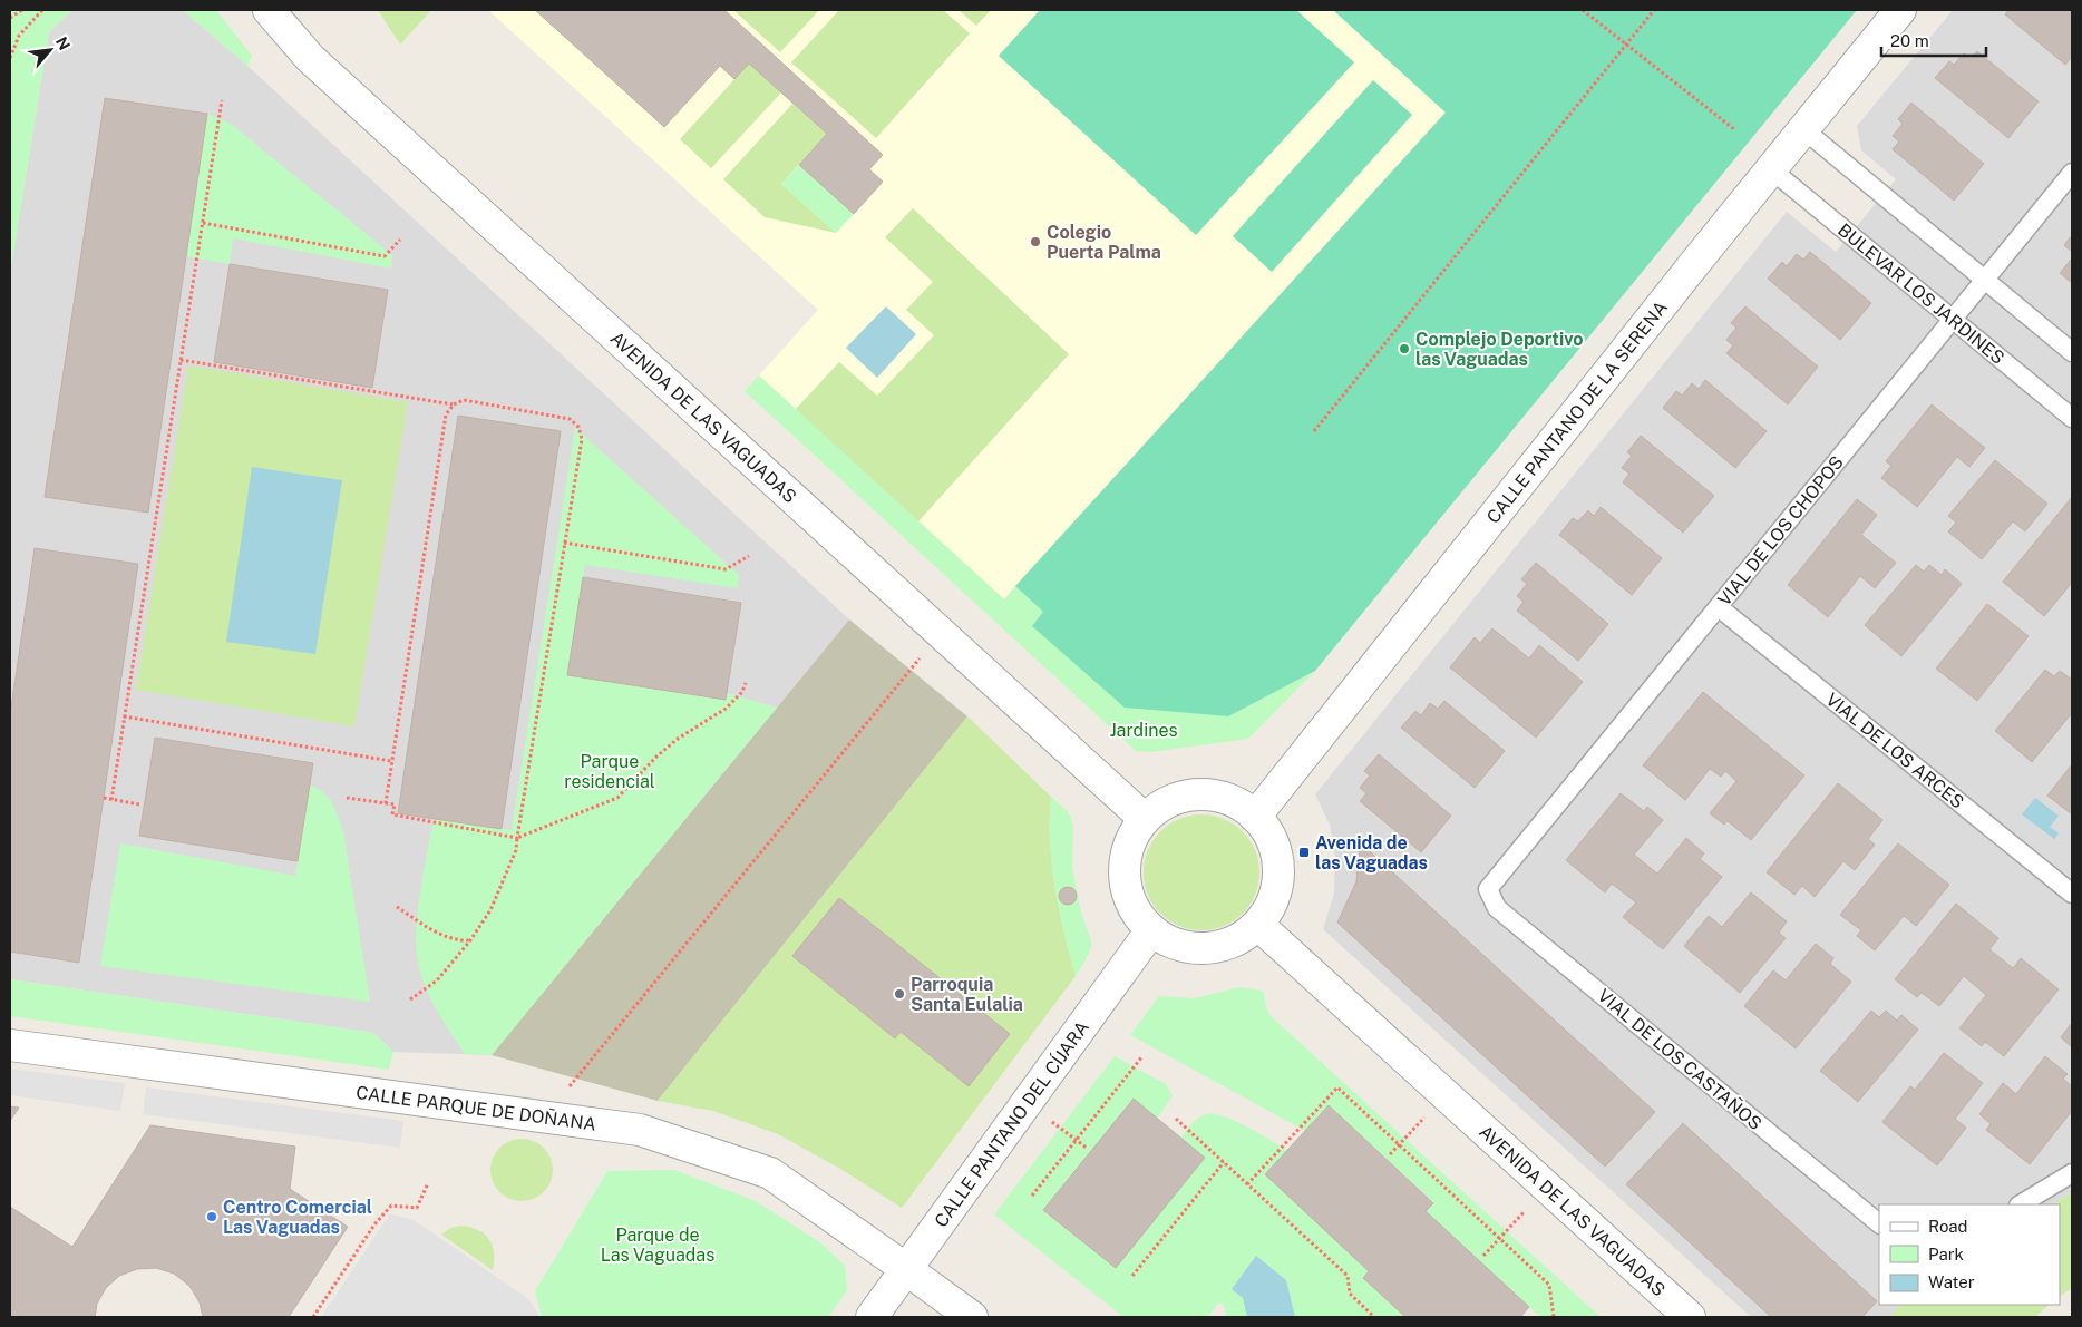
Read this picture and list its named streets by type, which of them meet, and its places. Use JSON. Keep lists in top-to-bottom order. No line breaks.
{"streets":{"street":["CALLE PANTANO DE LA SERENA","AVENIDA DE LAS VAGUADAS","CALLE PARQUE DE DOÑANA","CALLE PANTANO DEL CÍJARA"],"lane":["BULEVAR LOS JARDINES","VIAL DE LOS CHOPOS","VIAL DE LOS ARCES","VIAL DE LOS CASTAÑOS"]},"crossings":[["BULEVAR LOS JARDINES","CALLE PANTANO DE LA SERENA"],["BULEVAR LOS JARDINES","VIAL DE LOS CHOPOS"],["CALLE PANTANO DE LA SERENA","AVENIDA DE LAS VAGUADAS"],["CALLE PANTANO DE LA SERENA","CALLE PANTANO DEL CÍJARA"],["AVENIDA DE LAS VAGUADAS","CALLE PANTANO DEL CÍJARA"],["VIAL DE LOS CHOPOS","VIAL DE LOS ARCES"],["VIAL DE LOS CHOPOS","VIAL DE LOS CASTAÑOS"],["CALLE PARQUE DE DOÑANA","CALLE PANTANO DEL CÍJARA"]],"parks":["Jardines","Parque residencial","Parque de Las Vaguadas"],"places":{"other":["Colegio Puerta Palma","Complejo Deportivo las Vaguadas","Parroquia Santa Eulalia","Centro Comercial Las Vaguadas"],"transit":["Avenida de las Vaguadas"]},"legend":["Road","Park","Water"],"scale_bar":"20 m","north":"top right"}
